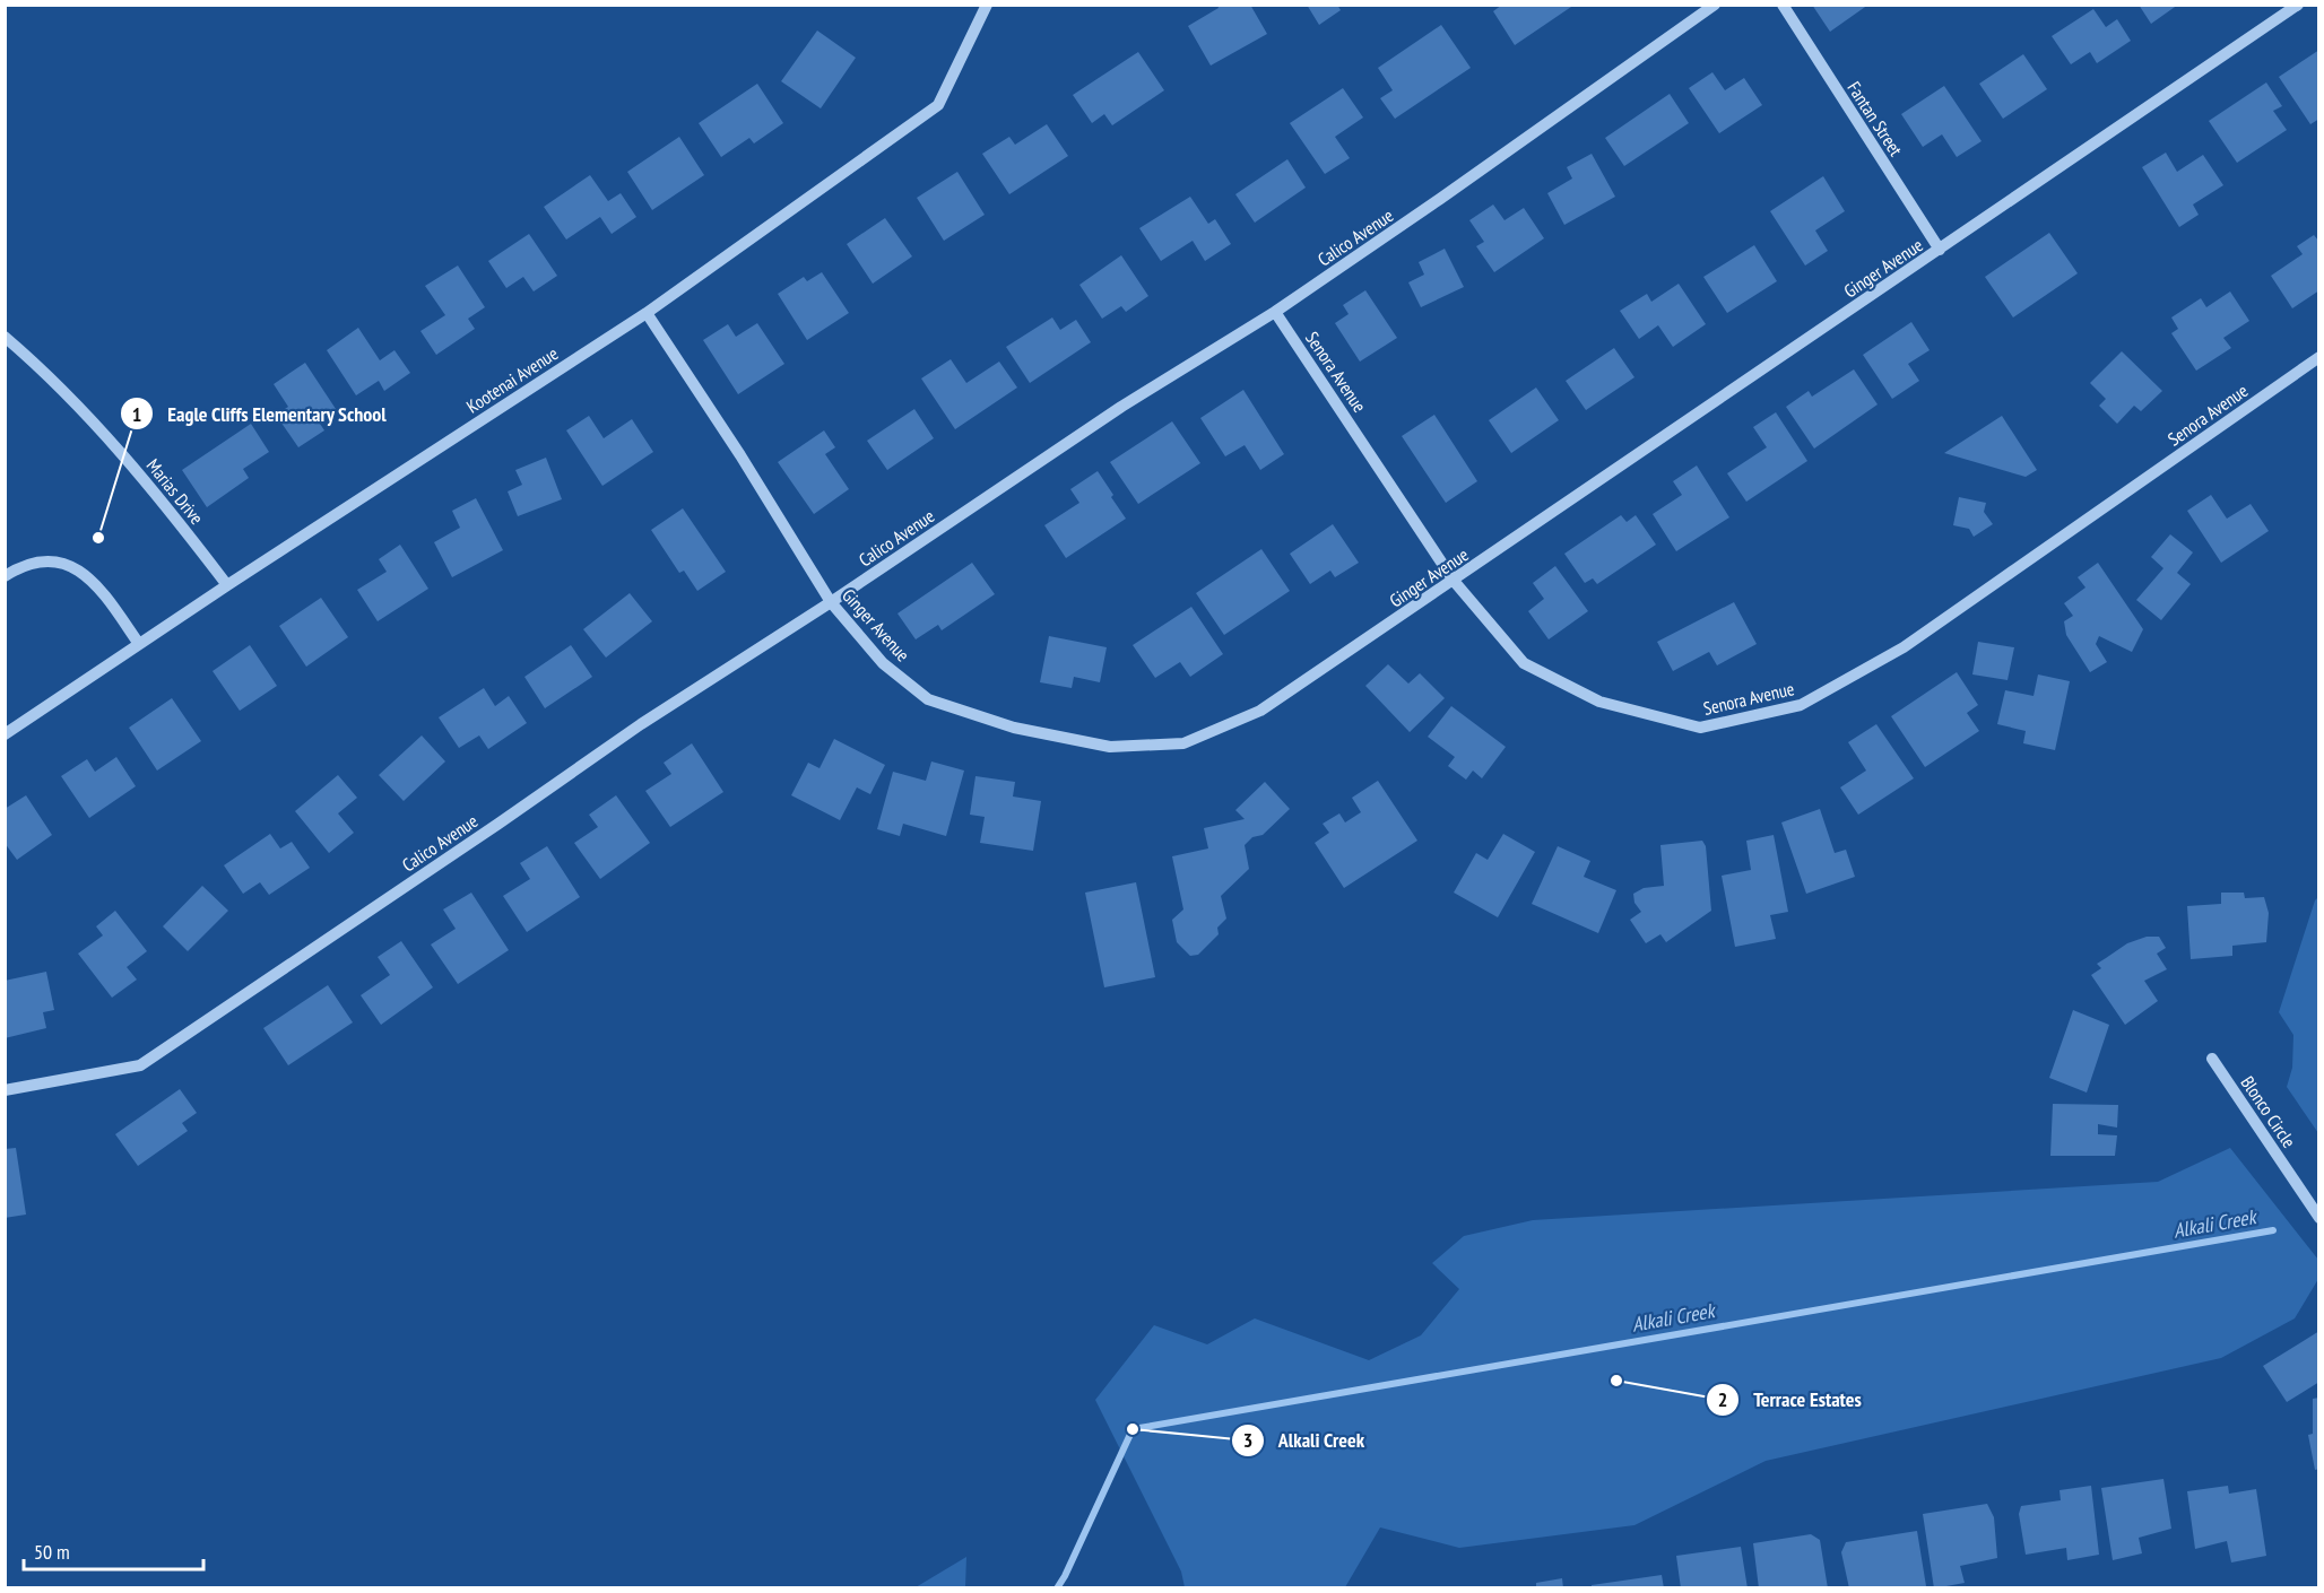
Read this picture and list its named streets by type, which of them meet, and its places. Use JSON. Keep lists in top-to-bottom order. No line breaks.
{"streets":{"street":["Fantan Street","Calico Avenue","Ginger Avenue","Senora Avenue","Kootenai Avenue","Marias Drive","Blonco Circle"]},"crossings":[["Fantan Street","Ginger Avenue"],["Calico Avenue","Ginger Avenue"],["Calico Avenue","Senora Avenue"],["Ginger Avenue","Senora Avenue"],["Ginger Avenue","Kootenai Avenue"],["Kootenai Avenue","Marias Drive"]],"water":["Alkali Creek"],"places":["Eagle Cliffs Elementary School","Terrace Estates","Alkali Creek"],"scale_bar":"50 m"}
